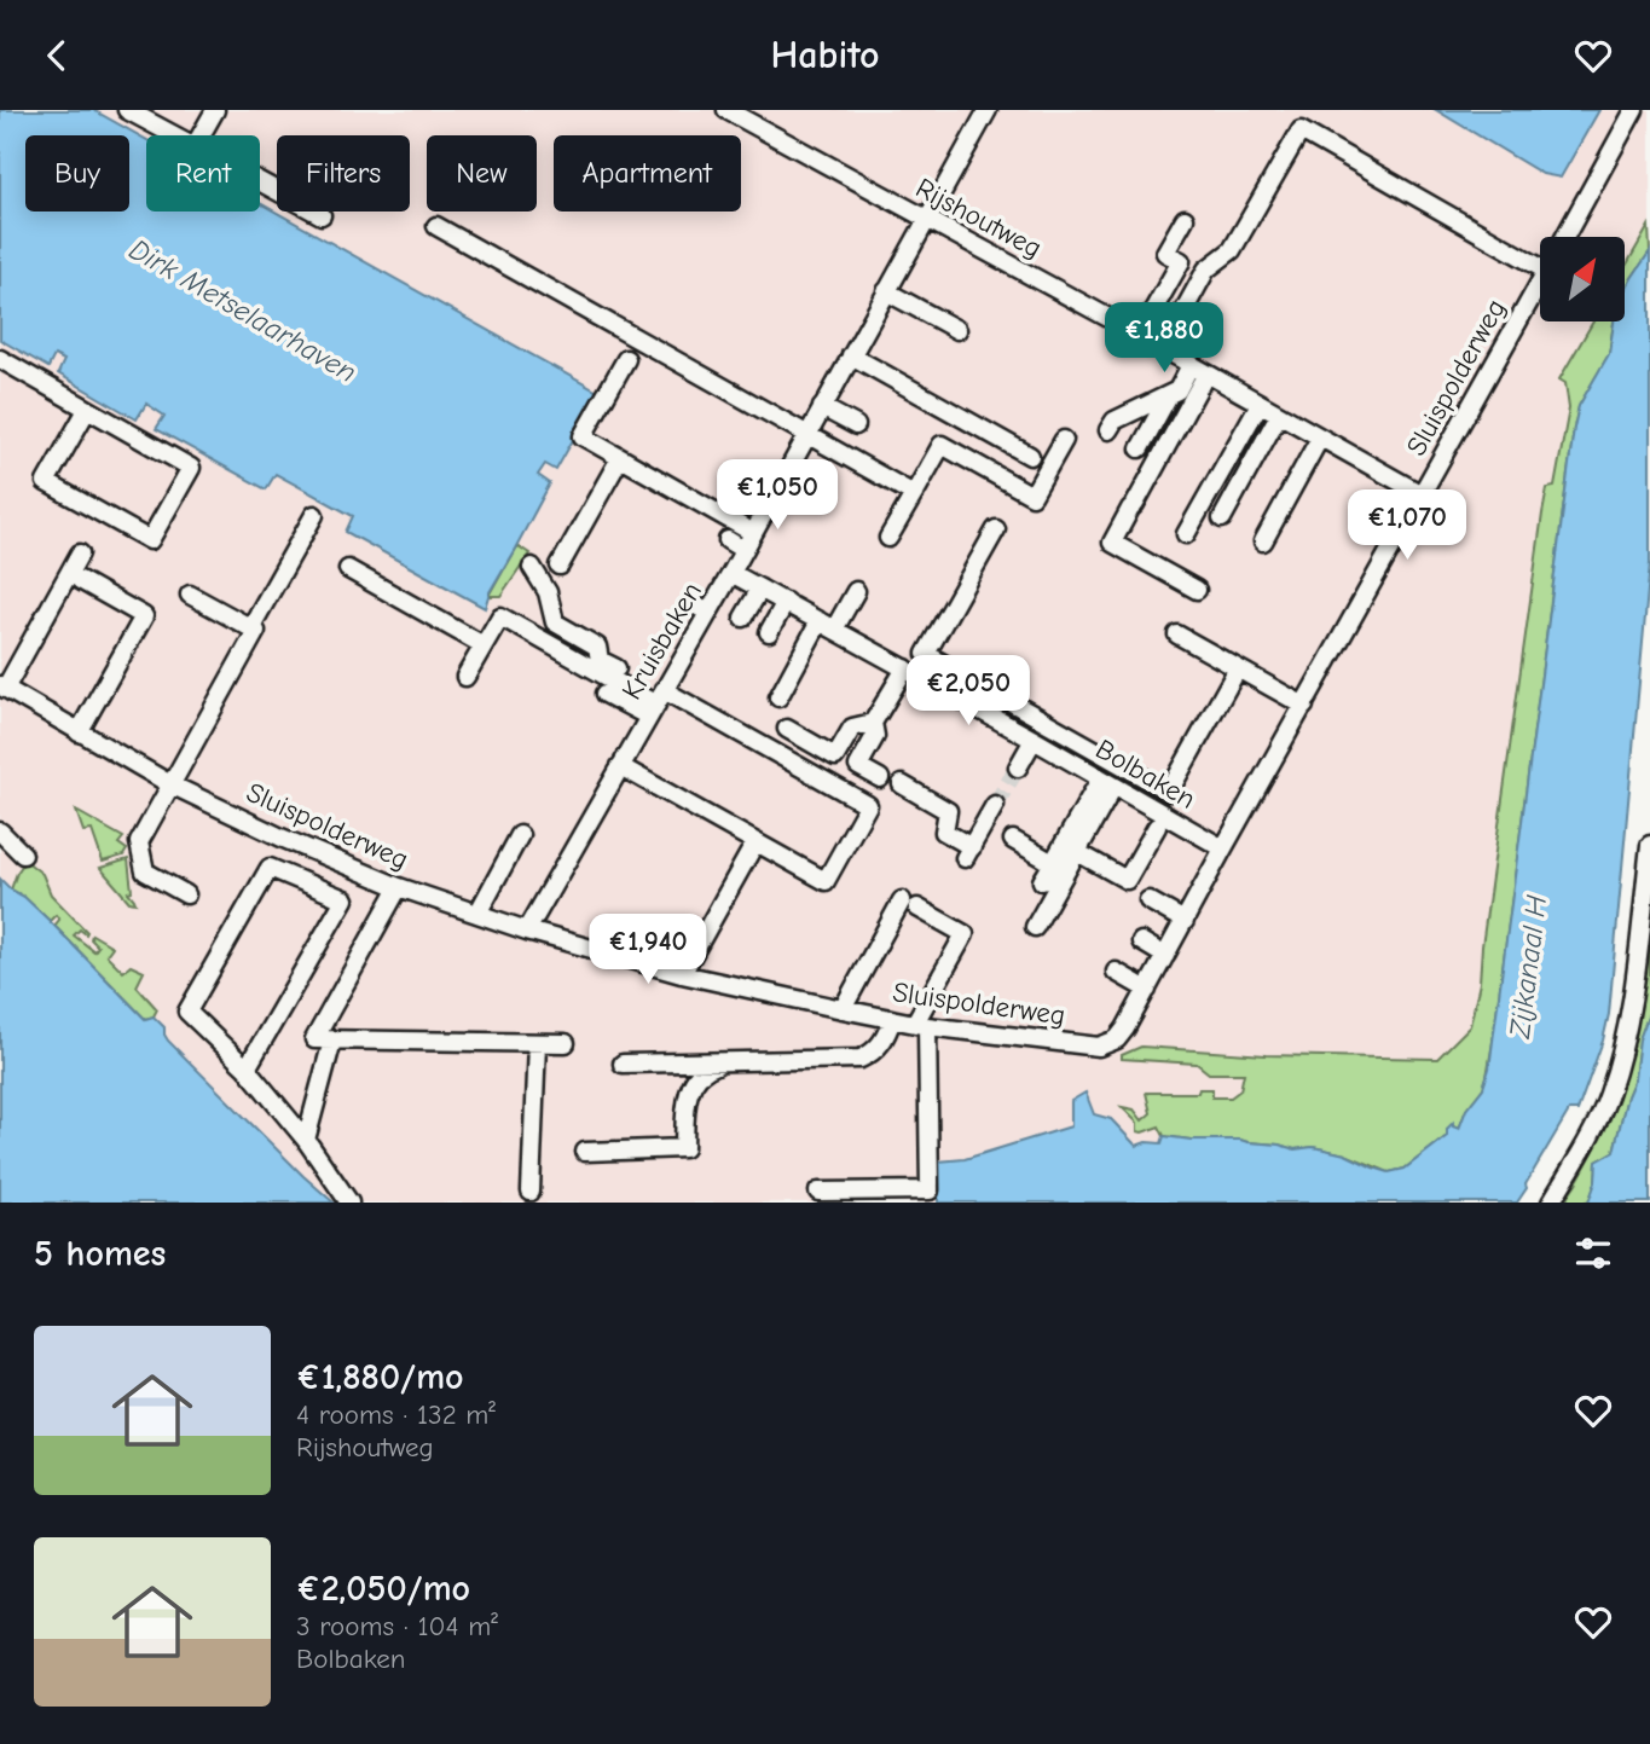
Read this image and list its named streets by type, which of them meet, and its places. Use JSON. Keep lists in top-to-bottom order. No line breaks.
{"streets":{"street":["Rijshoutweg","Sluispolderweg","Kruisbaken","Bolbaken"]},"crossings":[["Rijshoutweg","Sluispolderweg"],["Rijshoutweg","Kruisbaken"],["Sluispolderweg","Kruisbaken"],["Sluispolderweg","Bolbaken"],["Kruisbaken","Bolbaken"]],"water":["Dirk Metselaarhaven","Zijkanaal H"],"north":"top right","page":{"header":"Habito","chip":["Buy","Rent","Filters","New","Apartment"],"price":["€1,880","€1,050","€1,070","€2,050","€1,940"],"heading":"5 homes","list":[{"name":"€1,880/mo","note":"4 rooms · 132 m² · Rijshoutweg"},{"name":"€2,050/mo","note":"3 rooms · 104 m² · Bolbaken"}]}}
